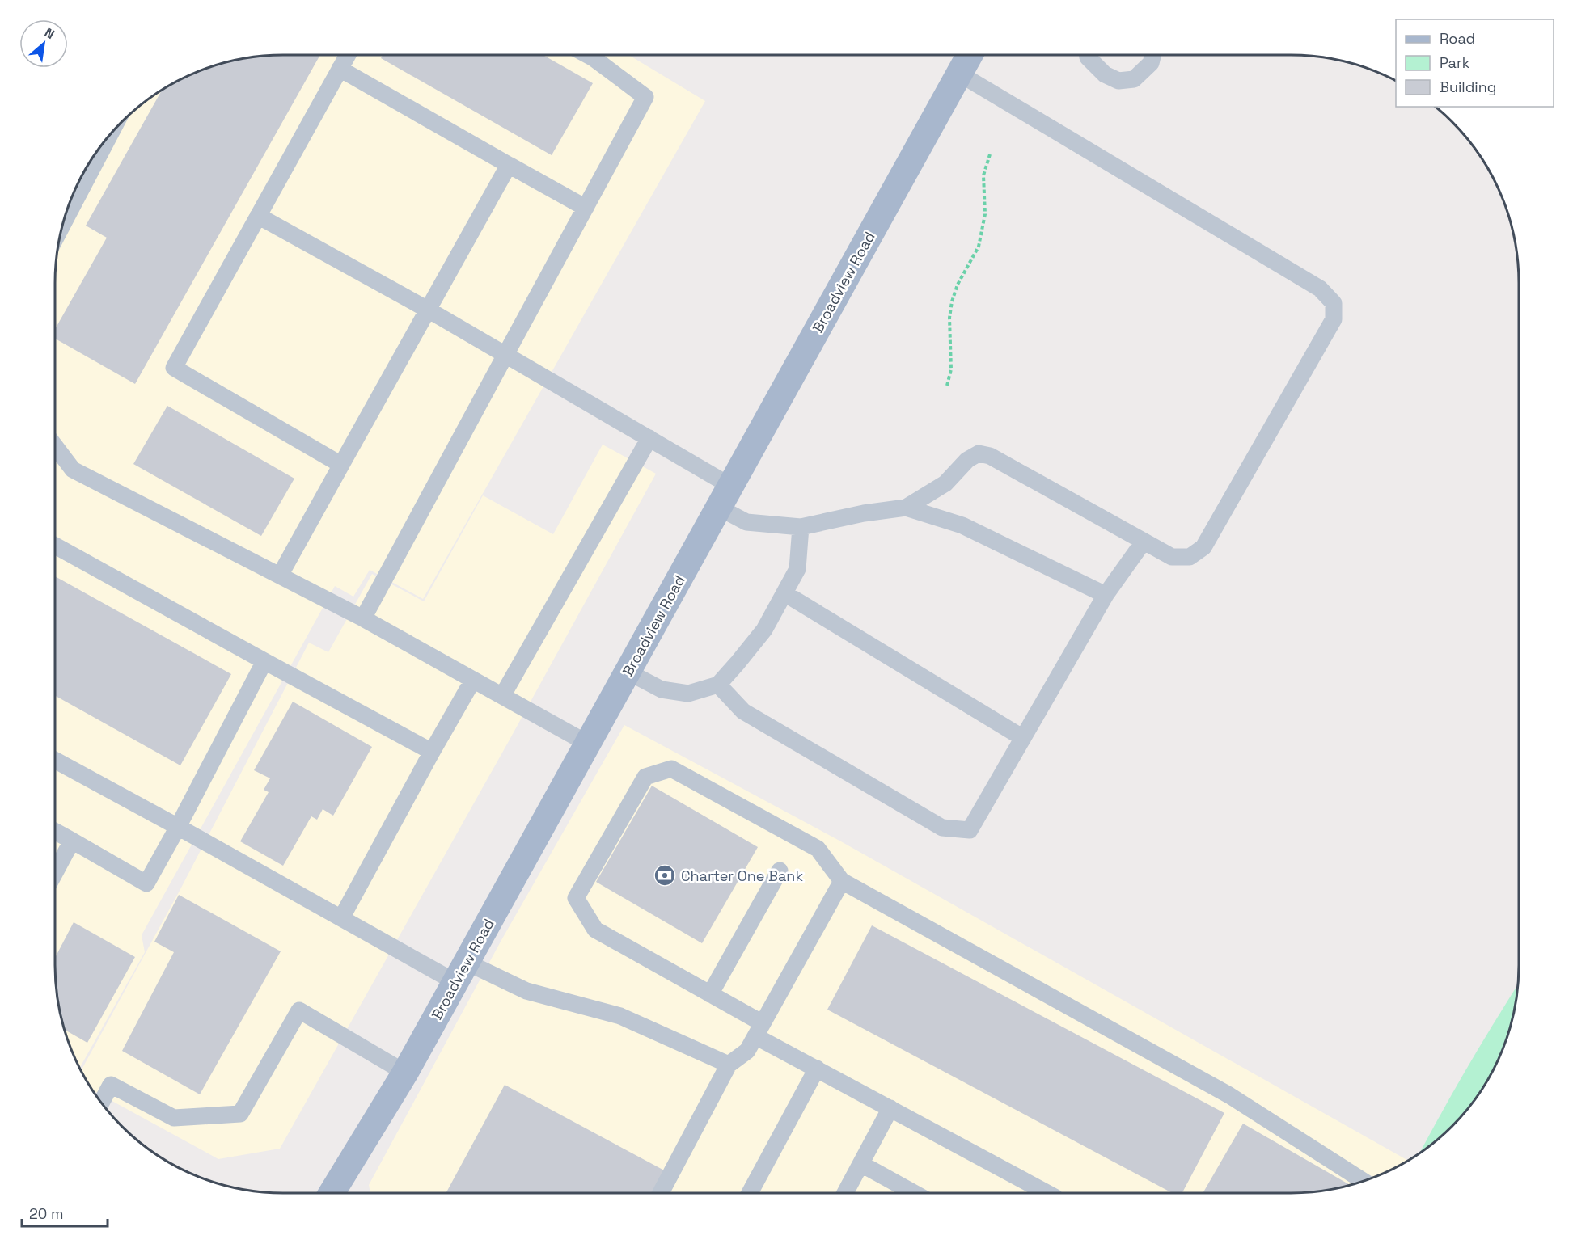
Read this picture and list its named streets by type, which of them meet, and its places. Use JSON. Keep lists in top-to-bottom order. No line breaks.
{"streets":{"main road":["Broadview Road"]},"places":{"bank":["Charter One Bank"]},"legend":["Road","Park","Building"],"scale_bar":"20 m","north":"top right"}
